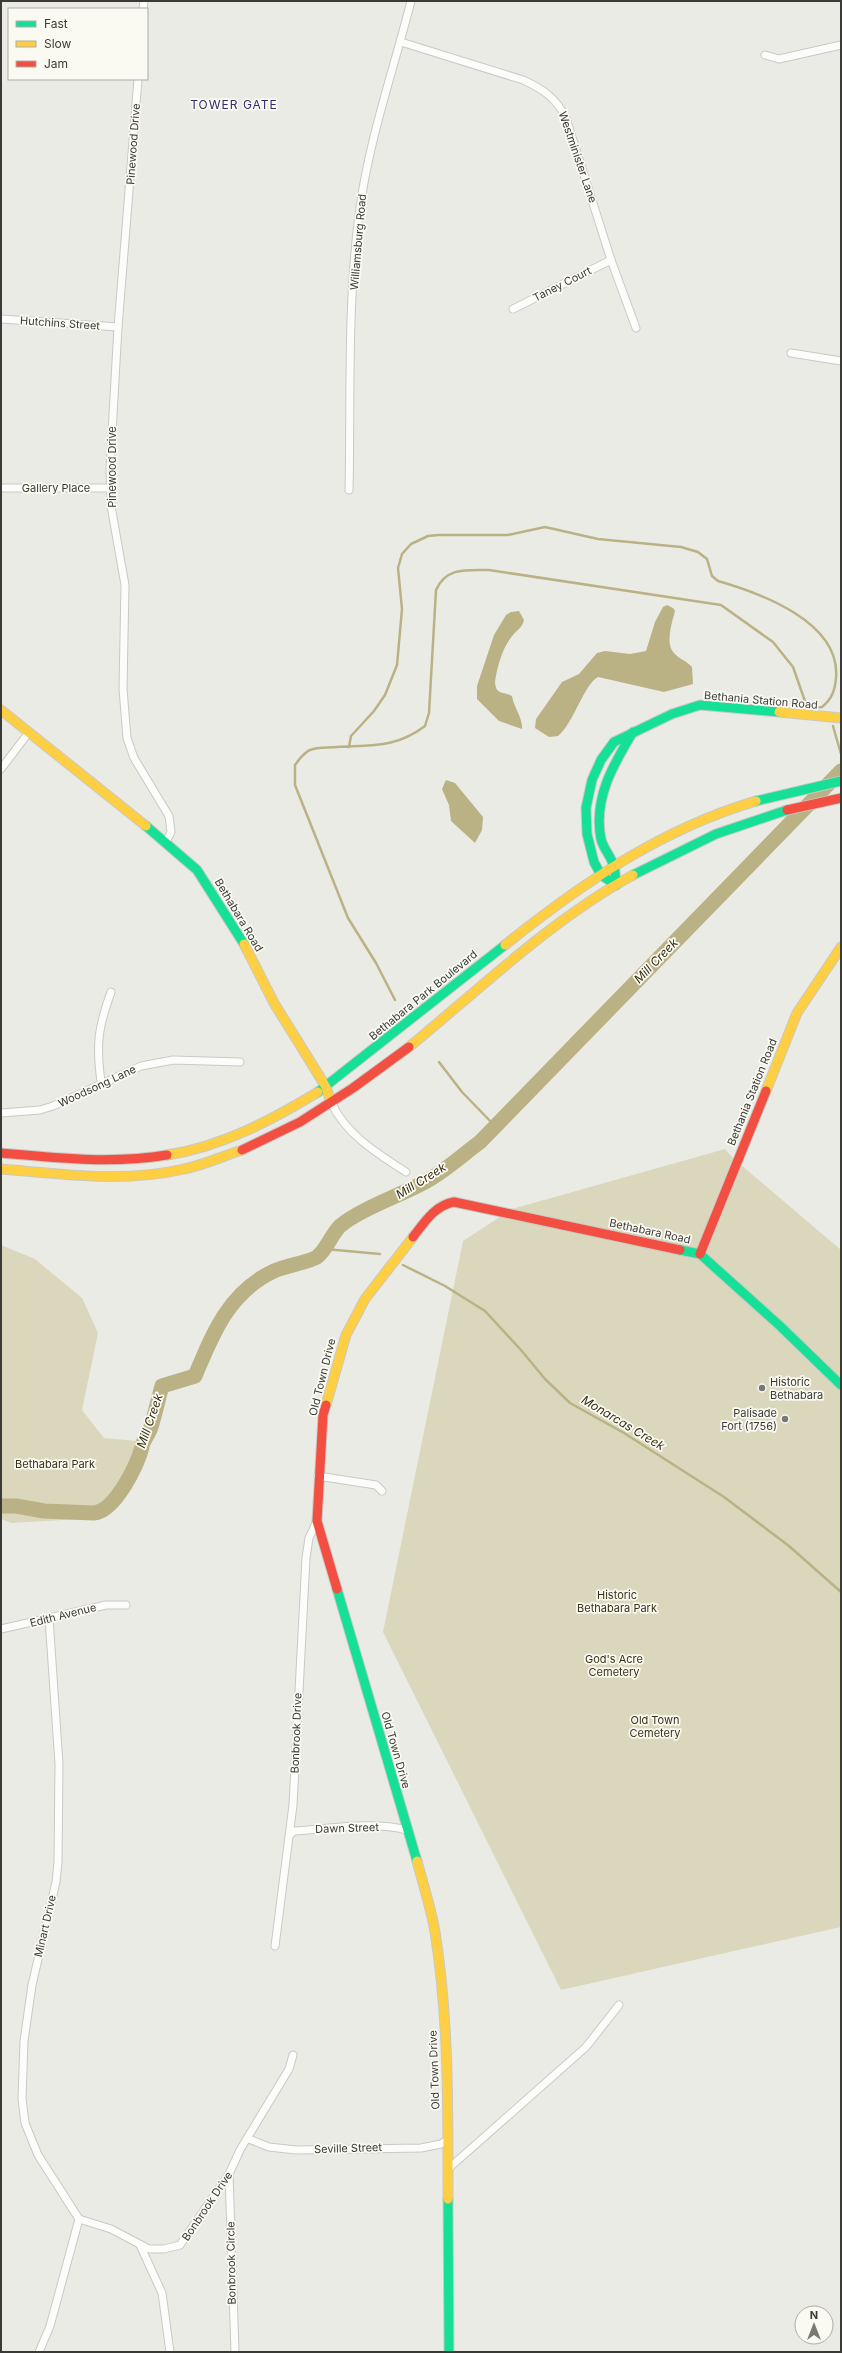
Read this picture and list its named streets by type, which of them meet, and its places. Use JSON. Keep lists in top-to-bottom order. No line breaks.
{"streets":{"street":["Pinewood Drive","Westminister Lane","Williamsburg Road","Taney Court","Hutchins Street","Gallery Place","Bethania Station Road","Bethabara Road","Bethabara Park Boulevard","Woodsong Lane","Old Town Drive","Edith Avenue","Bonbrook Drive","Dawn Street","Minart Drive","Seville Street","Bonbrook Circle"]},"crossings":[["Pinewood Drive","Hutchins Street"],["Pinewood Drive","Gallery Place"],["Pinewood Drive","Bethabara Road"],["Westminister Lane","Williamsburg Road"],["Westminister Lane","Taney Court"],["Bethania Station Road","Bethabara Road"],["Bethania Station Road","Bethabara Park Boulevard"],["Bethabara Road","Bethabara Park Boulevard"],["Bethabara Road","Old Town Drive"],["Old Town Drive","Bonbrook Drive"],["Old Town Drive","Dawn Street"],["Old Town Drive","Seville Street"],["Edith Avenue","Minart Drive"],["Bonbrook Drive","Dawn Street"],["Bonbrook Drive","Minart Drive"],["Bonbrook Drive","Seville Street"],["Bonbrook Drive","Bonbrook Circle"]],"districts":["TOWER GATE"],"water":["Mill Creek","Monarcas Creek"],"parks":["Bethabara Park","Historic Bethabara Park","God's Acre Cemetery","Old Town Cemetery"],"places":["Historic Bethabara","Palisade Fort (1756)"],"legend":["Fast","Slow","Jam"],"north":"top"}
